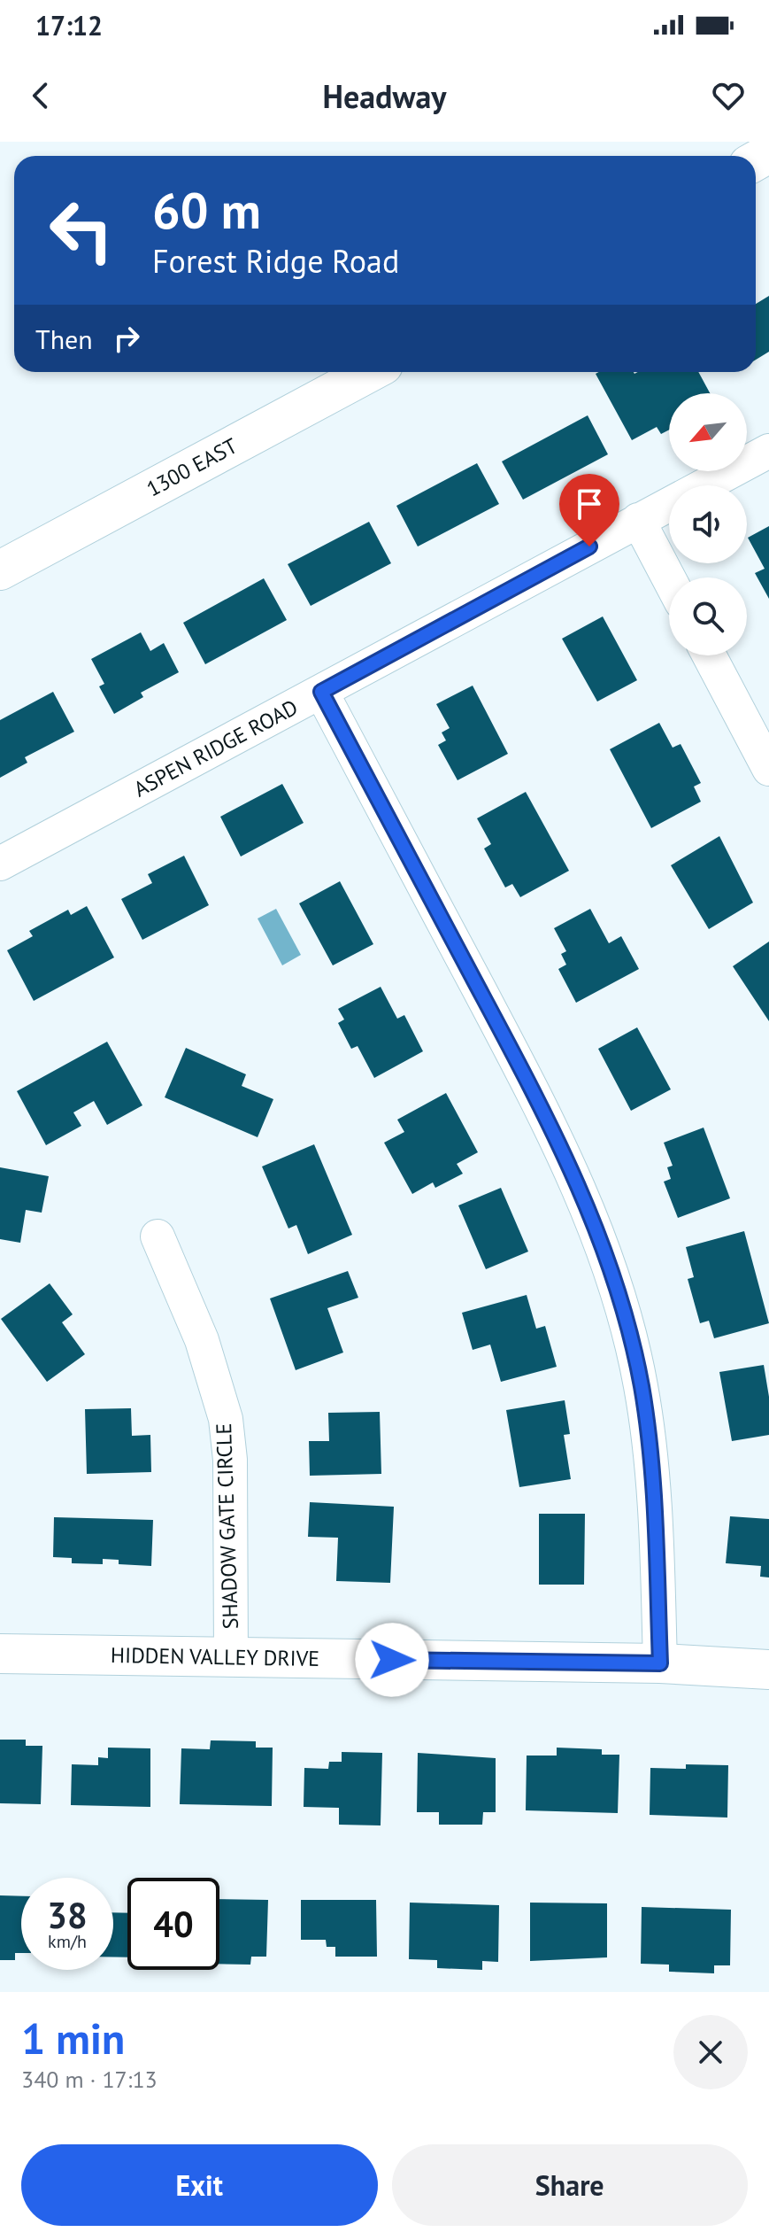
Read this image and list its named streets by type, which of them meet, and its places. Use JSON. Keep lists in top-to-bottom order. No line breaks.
{"streets":{"street":["1300 EAST","ASPEN RIDGE ROAD","SHADOW GATE CIRCLE","HIDDEN VALLEY DRIVE"]},"crossings":[["SHADOW GATE CIRCLE","HIDDEN VALLEY DRIVE"]],"north":"bottom left","page":{"status":"17:12","header":"Headway","turn":["60 m","Forest Ridge Road"],"then":"Then","speed":"38 km/h","limit":"40","heading":["1 min","340 m · 17:13"],"buttons":["Exit","Share"]}}
